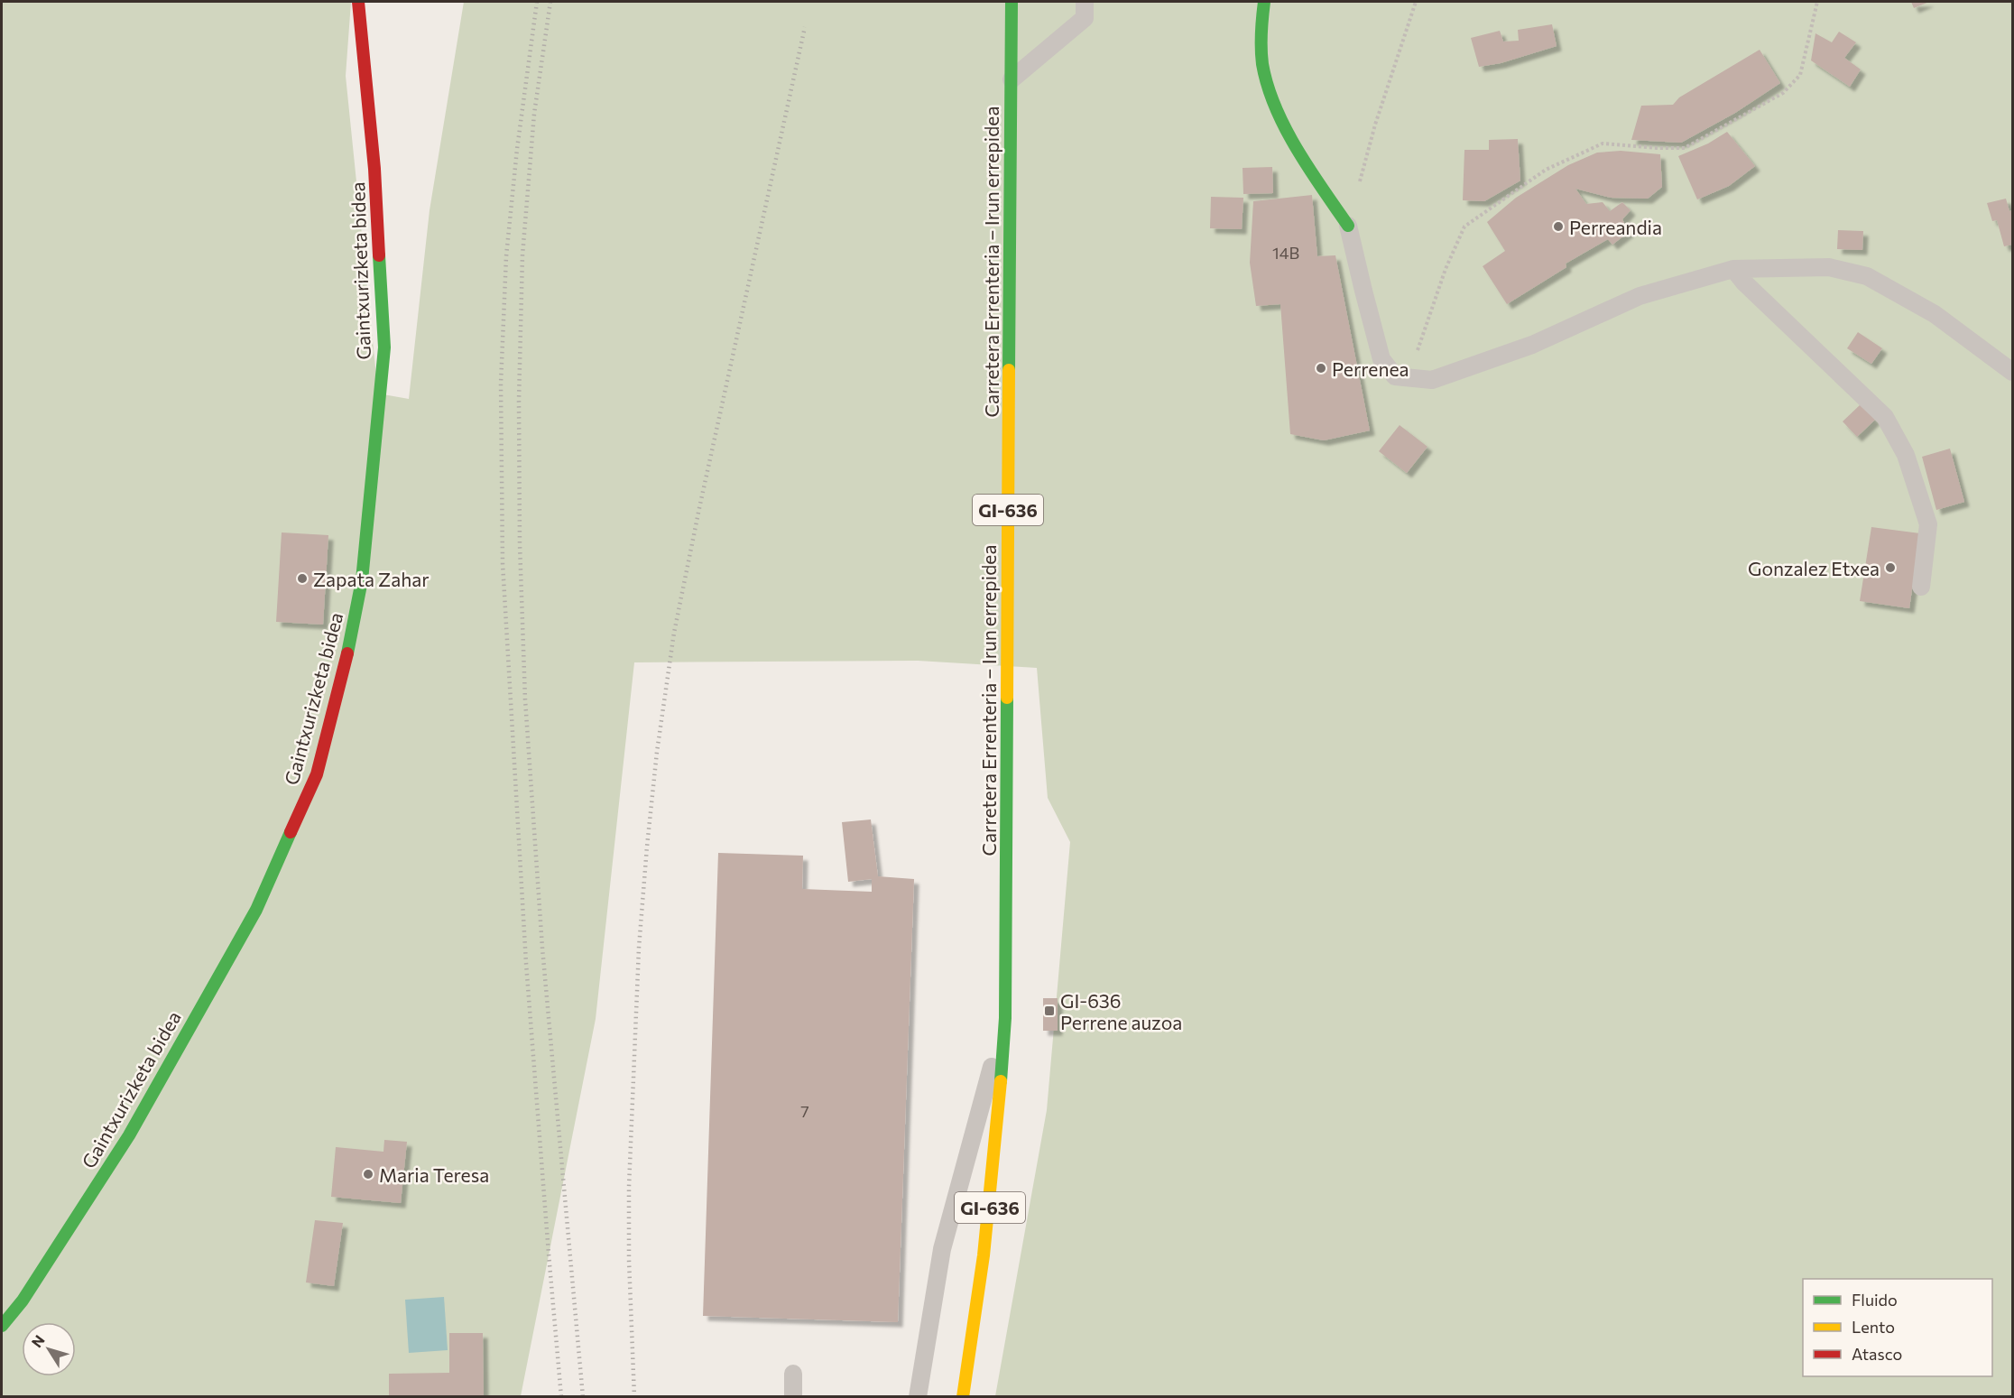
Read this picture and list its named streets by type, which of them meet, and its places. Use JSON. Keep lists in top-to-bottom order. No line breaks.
{"streets":{"main road":["Carretera Errenteria – Irun errepidea","Gaintxurizketa bidea","GI-636"]},"places":{"other":["Perreandia","Perrenea","Gonzalez Etxea","Zapata Zahar","Maria Teresa"],"transit":["GI-636 Perrene auzoa"]},"house_numbers":["14B","7"],"legend":["Fluido","Lento","Atasco"],"north":"top left"}
